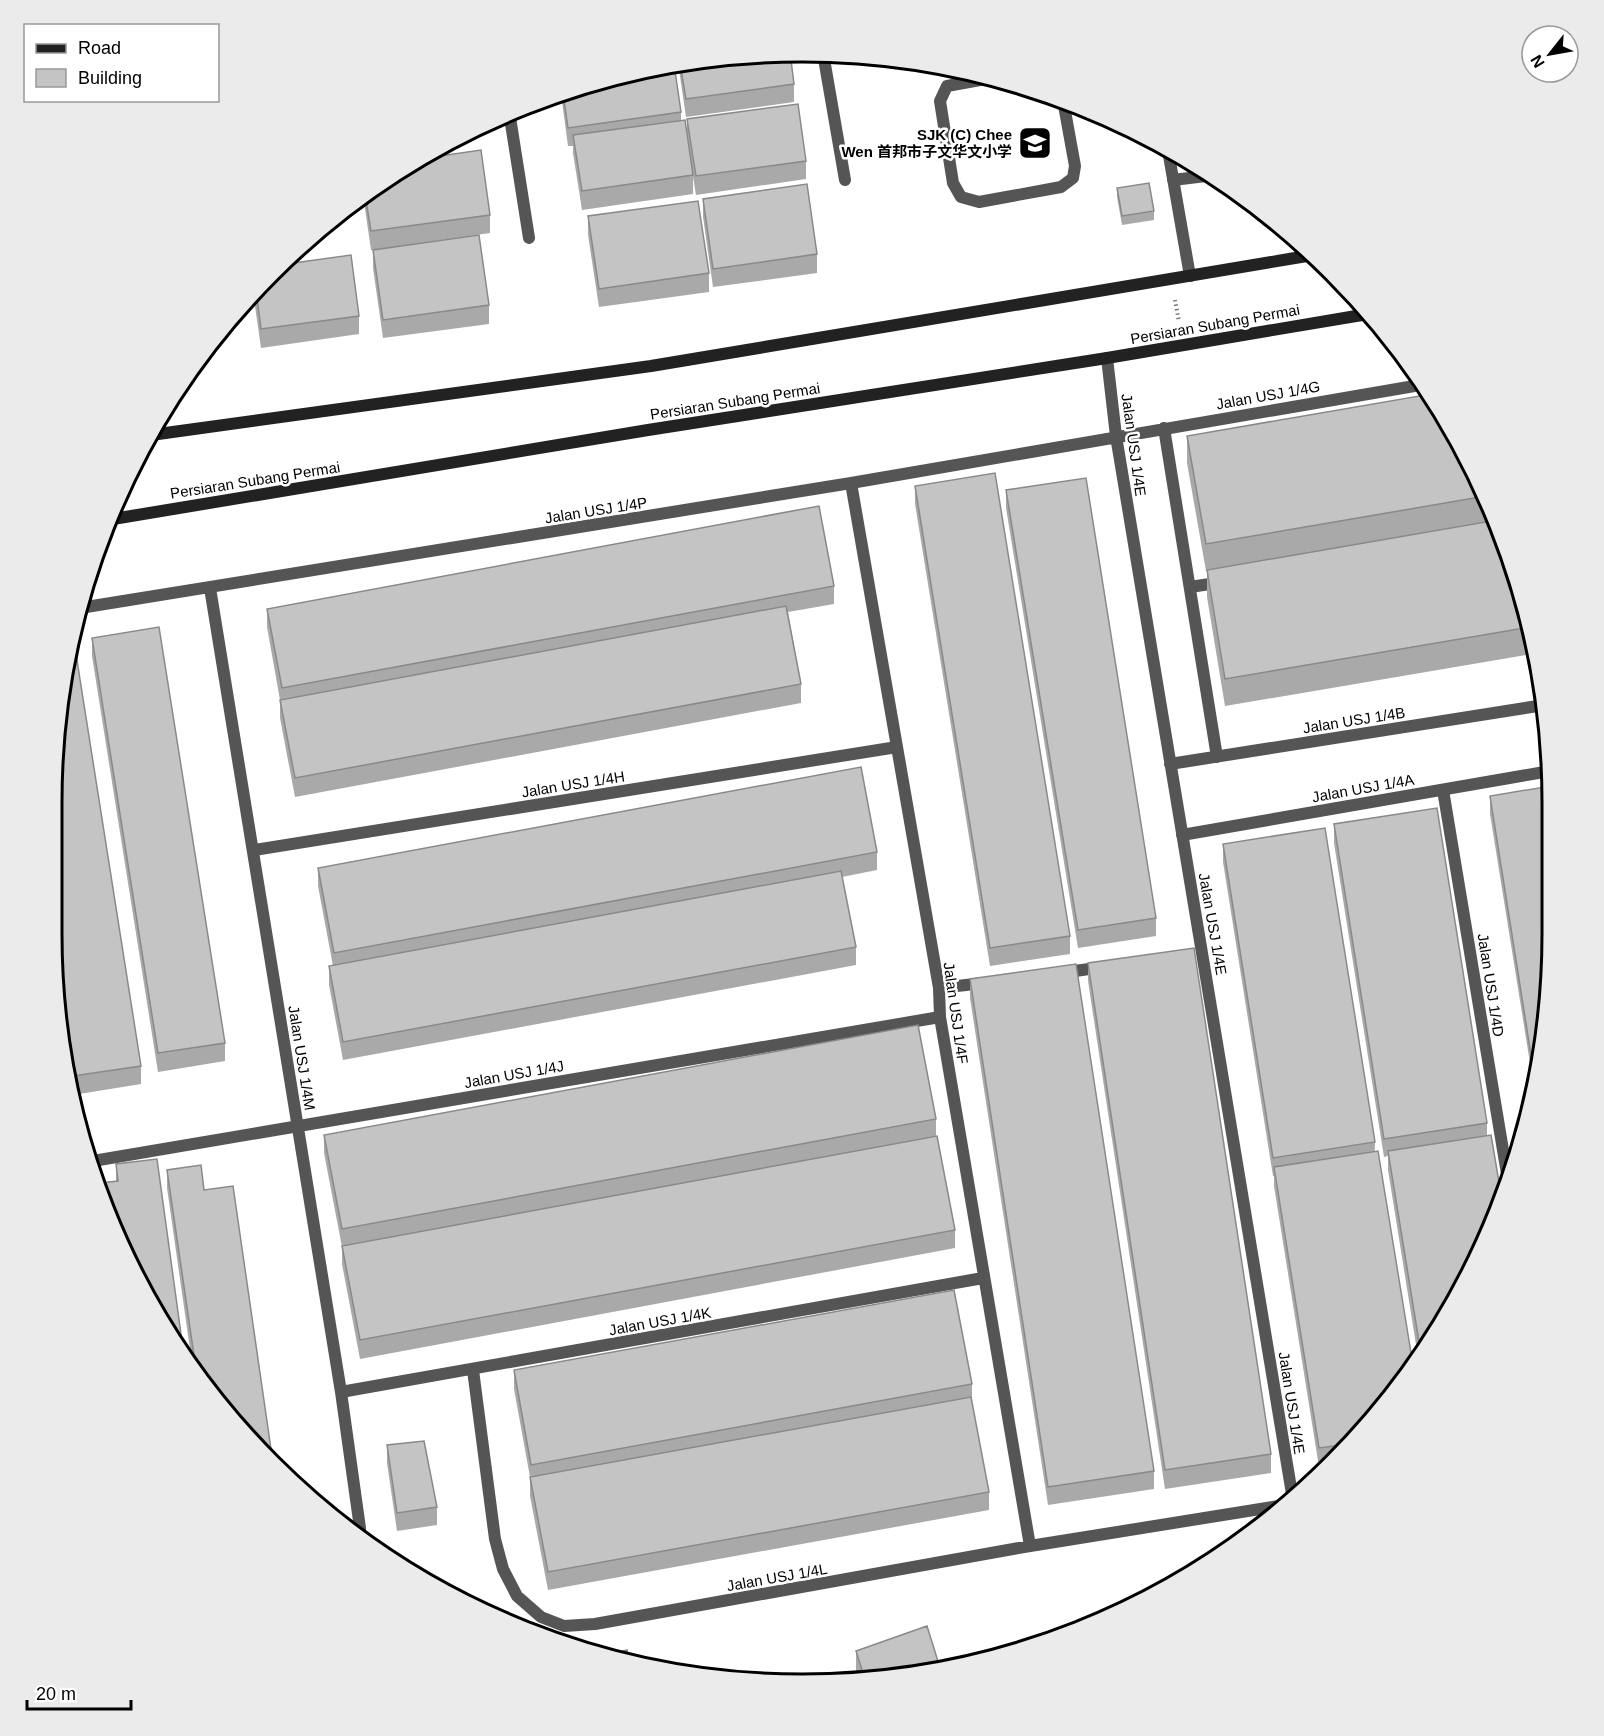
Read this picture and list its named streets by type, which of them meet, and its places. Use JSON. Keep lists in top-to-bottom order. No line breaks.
{"streets":{"main road":["Persiaran Subang Permai"],"street":["Jalan USJ 1/4G","Jalan USJ 1/4E","Jalan USJ 1/4P","Jalan USJ 1/4B","Jalan USJ 1/4H","Jalan USJ 1/4A","Jalan USJ 1/4D","Jalan USJ 1/4F","Jalan USJ 1/4M","Jalan USJ 1/4J","Jalan USJ 1/4K","Jalan USJ 1/4L"]},"crossings":[["Persiaran Subang Permai","Jalan USJ 1/4E"],["Jalan USJ 1/4G","Jalan USJ 1/4E"],["Jalan USJ 1/4G","Jalan USJ 1/4P"],["Jalan USJ 1/4E","Jalan USJ 1/4P"],["Jalan USJ 1/4E","Jalan USJ 1/4B"],["Jalan USJ 1/4E","Jalan USJ 1/4A"],["Jalan USJ 1/4P","Jalan USJ 1/4F"],["Jalan USJ 1/4P","Jalan USJ 1/4M"],["Jalan USJ 1/4H","Jalan USJ 1/4F"],["Jalan USJ 1/4H","Jalan USJ 1/4M"],["Jalan USJ 1/4A","Jalan USJ 1/4D"],["Jalan USJ 1/4F","Jalan USJ 1/4J"],["Jalan USJ 1/4F","Jalan USJ 1/4K"],["Jalan USJ 1/4F","Jalan USJ 1/4L"],["Jalan USJ 1/4M","Jalan USJ 1/4J"],["Jalan USJ 1/4M","Jalan USJ 1/4K"],["Jalan USJ 1/4K","Jalan USJ 1/4L"]],"places":{"school or university":["SJK (C) Chee Wen 首邦市子文华文小学"]},"legend":["Road","Building"],"scale_bar":"20 m","north":"bottom left"}
